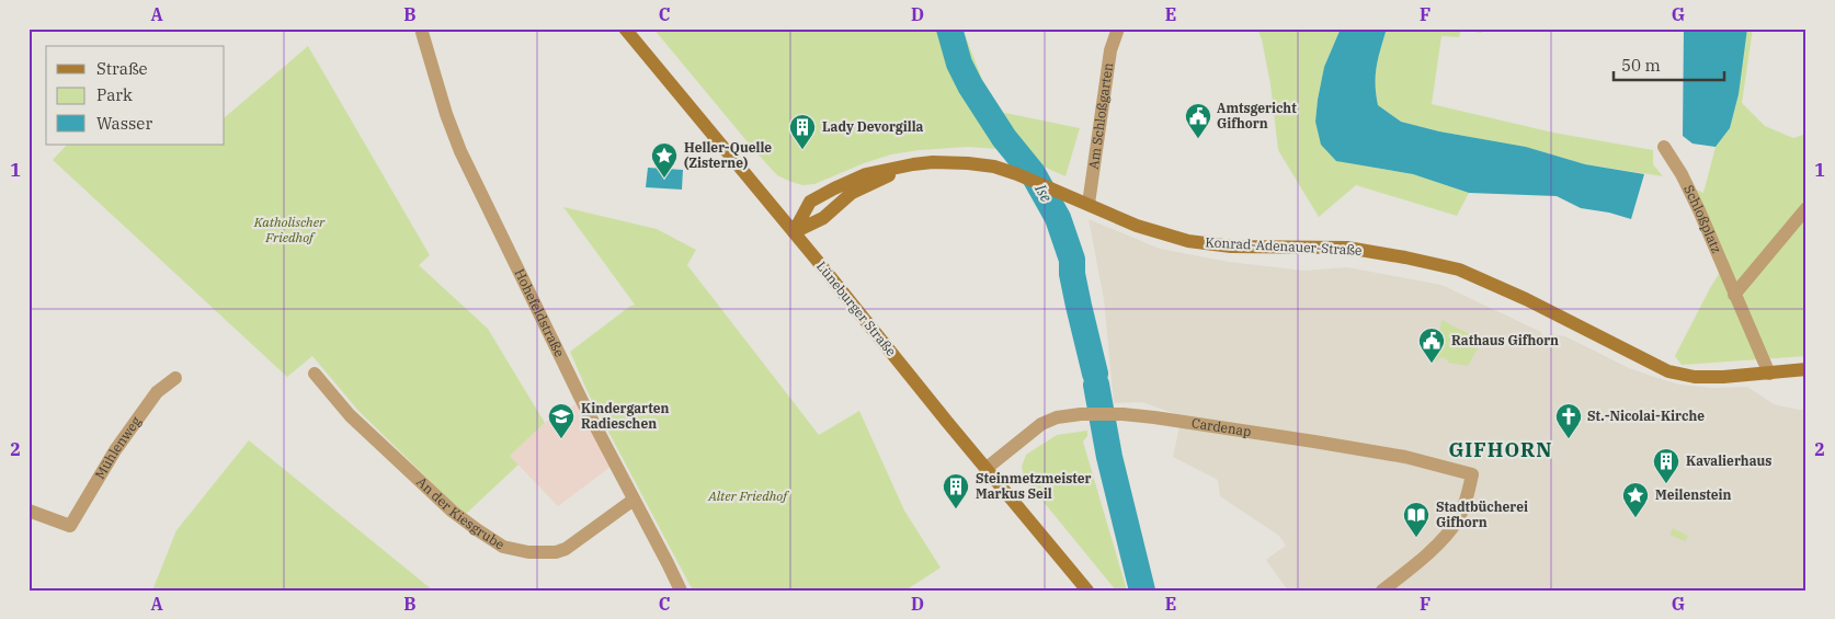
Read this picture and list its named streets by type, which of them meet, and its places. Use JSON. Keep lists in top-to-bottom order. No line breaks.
{"streets":{"street":["Am Schloßgarten","Schloßplatz","Konrad-Adenauer-Straße","Lüneburger Straße","Hohefeldstraße","Cardenap","Mühlenweg","An der Kiesgrube"]},"crossings":[["Am Schloßgarten","Konrad-Adenauer-Straße"],["Schloßplatz","Konrad-Adenauer-Straße"],["Konrad-Adenauer-Straße","Lüneburger Straße"],["Lüneburger Straße","Cardenap"],["Hohefeldstraße","An der Kiesgrube"]],"districts":["GIFHORN"],"water":["Ise"],"parks":["Katholischer Friedhof","Alter Friedhof"],"places":{"public building":["Amtsgericht Gifhorn","Rathaus Gifhorn"],"building":["Lady Devorgilla","Kavalierhaus","Steinmetzmeister Markus Seil"],"place":["Heller-Quelle (Zisterne)","Meilenstein"],"school or university":["Kindergarten Radieschen"],"church":["St.-Nicolai-Kirche"],"library":["Stadtbücherei Gifhorn"]},"legend":["Straße","Park","Wasser"],"scale_bar":"50 m","grid":{"columns":["A","B","C","D","E","F","G"],"rows":["1","2"]}}
